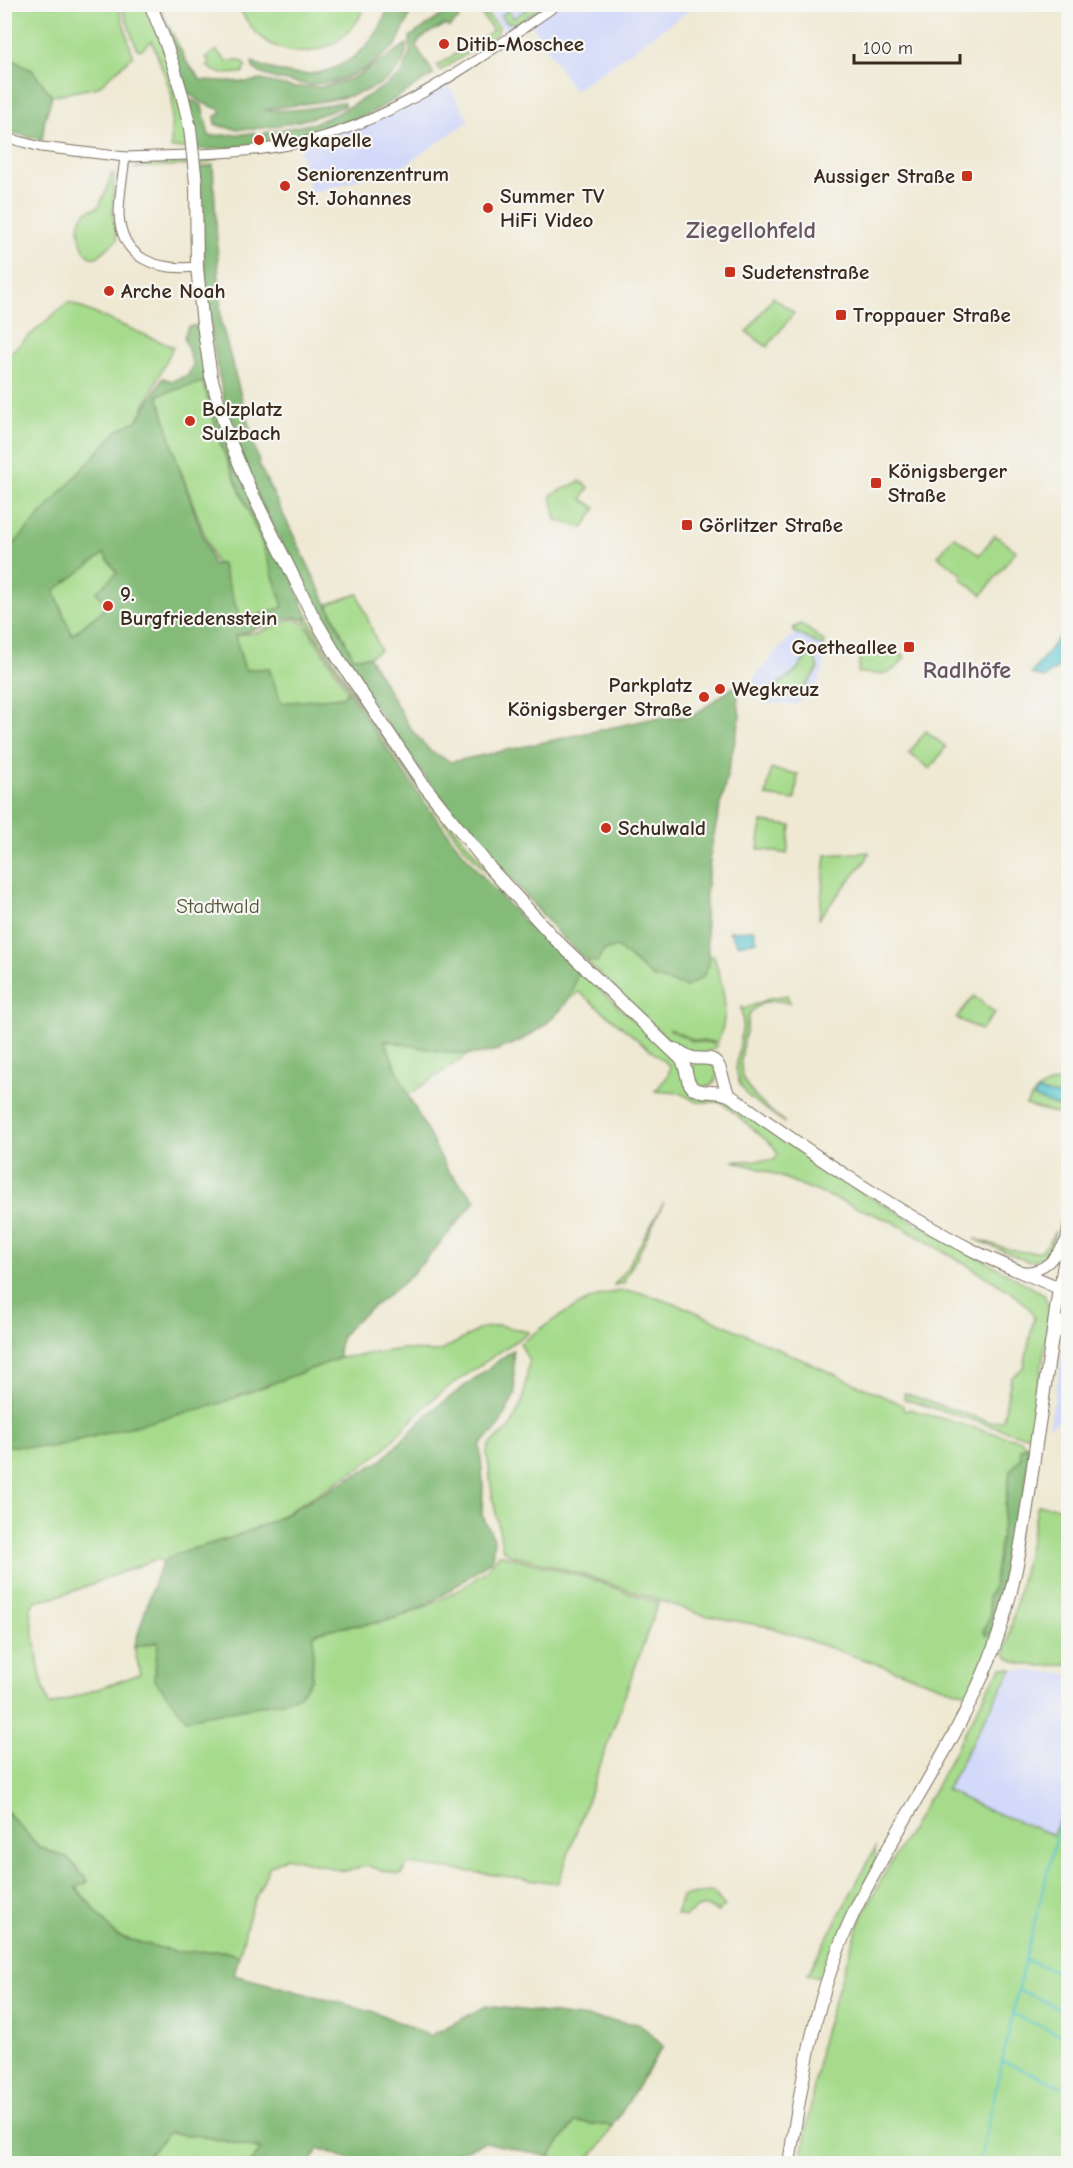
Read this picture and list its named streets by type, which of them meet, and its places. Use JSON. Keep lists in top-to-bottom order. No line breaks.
{"districts":["Ziegellohfeld","Radlhöfe"],"parks":["Stadtwald"],"places":{"other":["Ditib-Moschee","Wegkapelle","Seniorenzentrum St. Johannes","Summer TV HiFi Video","Arche Noah","Bolzplatz Sulzbach","9. Burgfriedensstein","Wegkreuz","Parkplatz Königsberger Straße","Schulwald"],"transit":["Aussiger Straße","Sudetenstraße","Troppauer Straße","Königsberger Straße","Görlitzer Straße","Goetheallee"]},"scale_bar":"100 m"}
